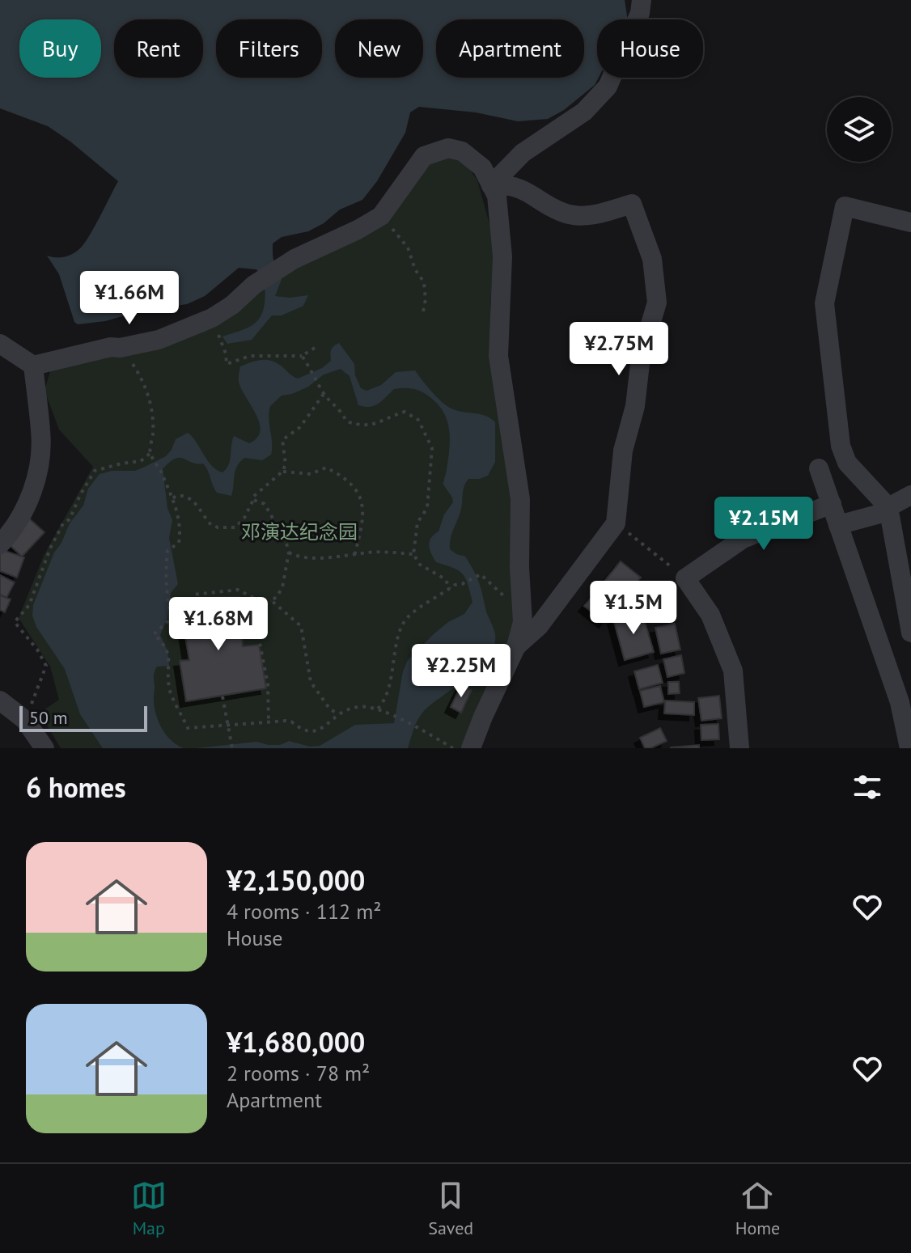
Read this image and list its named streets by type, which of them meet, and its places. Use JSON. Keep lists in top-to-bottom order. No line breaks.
{"parks":["邓演达纪念园"],"scale_bar":"50 m","page":{"chip":["Buy","Rent","Filters","New","Apartment","House"],"price":["¥1.66M","¥2.75M","¥2.15M","¥1.5M","¥1.68M","¥2.25M"],"scale":"50 m","heading":"6 homes","list":[{"name":"¥2,150,000","note":"4 rooms · 112 m² · House"},{"name":"¥1,680,000","note":"2 rooms · 78 m² · Apartment"}],"tabs":["Map","Saved","Home"]}}
